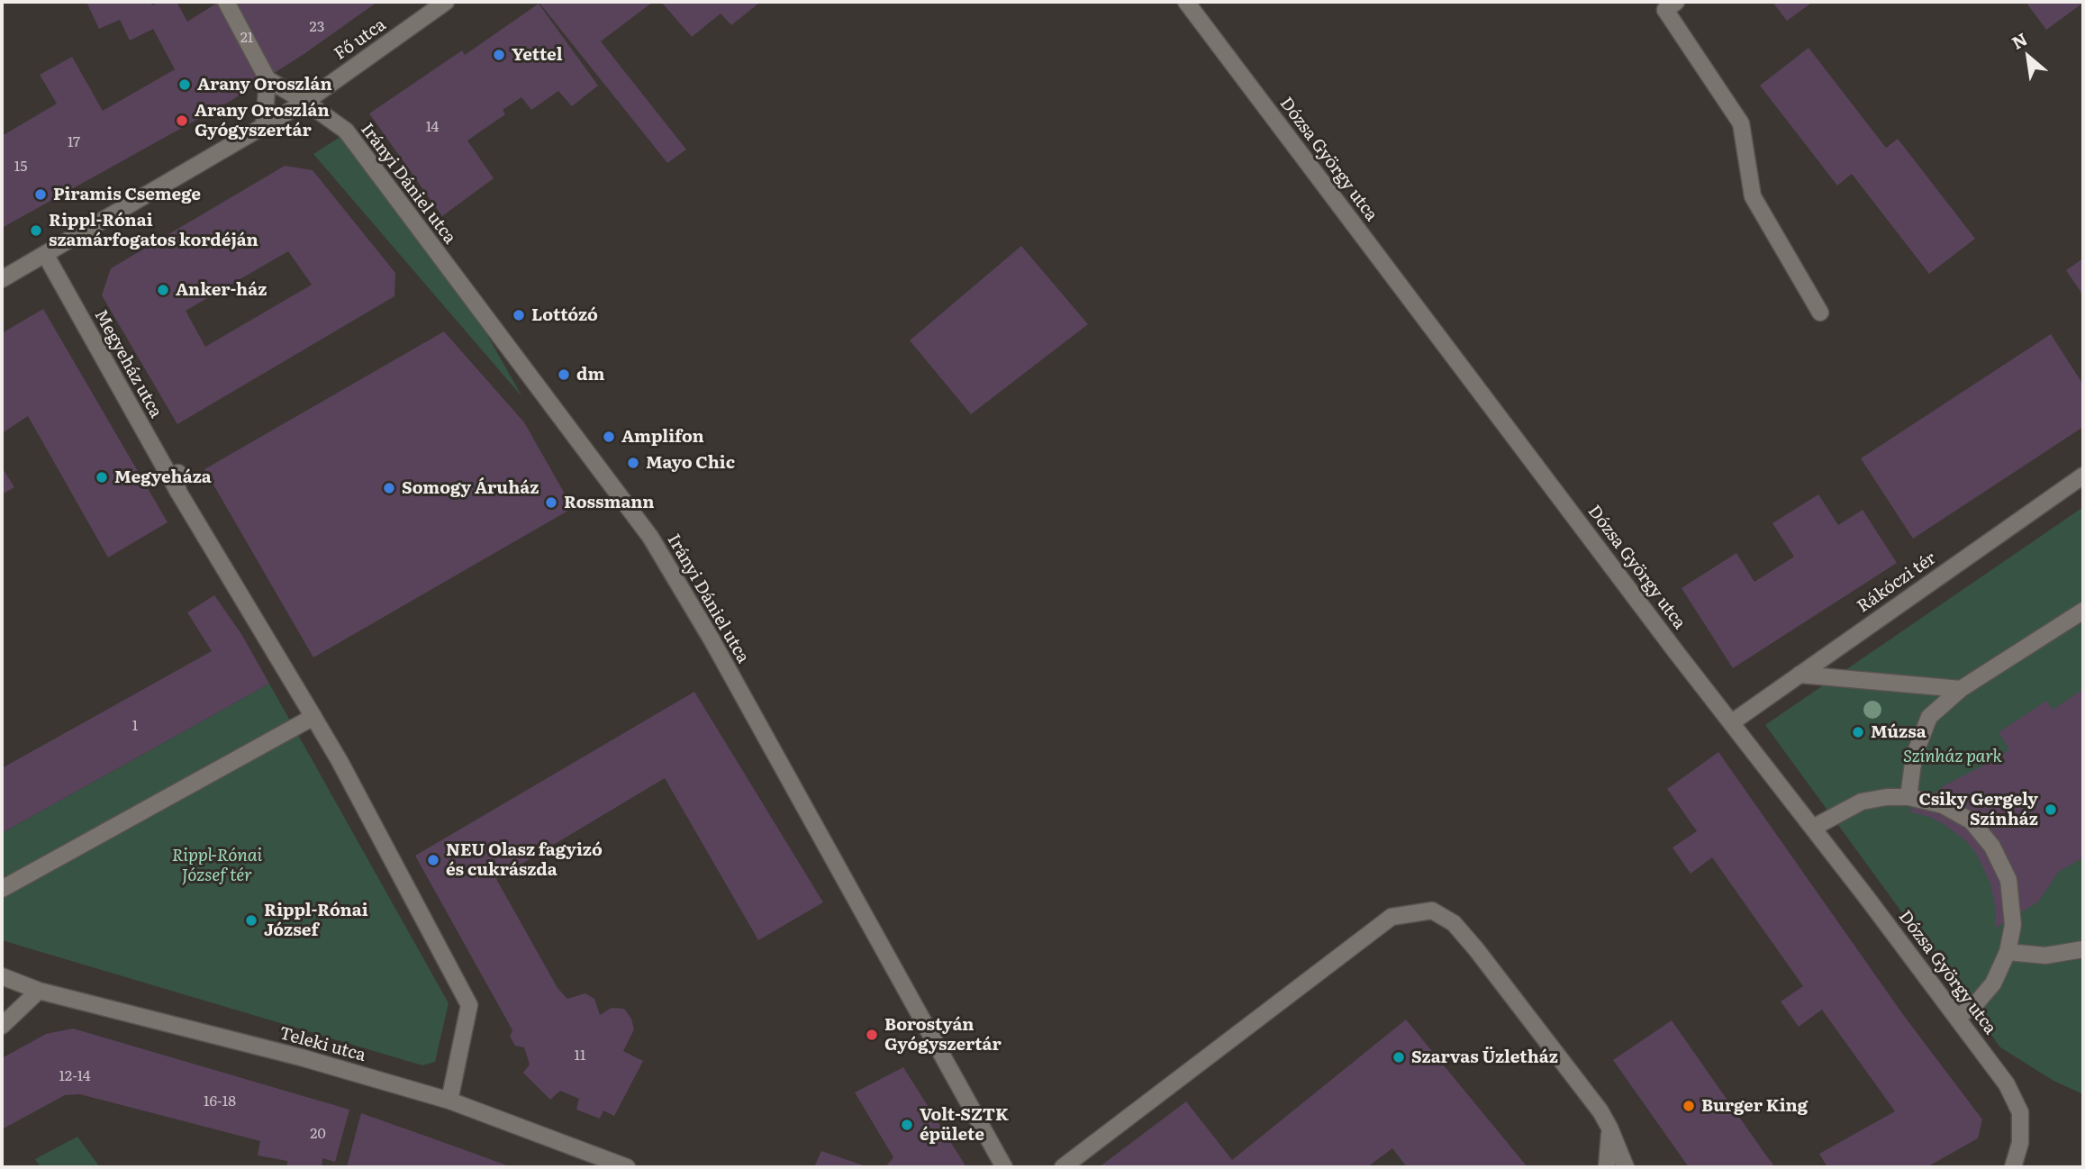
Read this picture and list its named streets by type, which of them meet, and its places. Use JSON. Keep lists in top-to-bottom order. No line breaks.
{"streets":{"street":["Fő utca","Dózsa György utca","Irányi Dániel utca","Megyeház utca","Rákóczi tér","Teleki utca"]},"crossings":[["Fő utca","Irányi Dániel utca"],["Fő utca","Megyeház utca"],["Dózsa György utca","Rákóczi tér"]],"parks":["Színház park","Rippl-Rónai József tér"],"places":["Yettel","Arany Oroszlán","Arany Oroszlán Gyógyszertár","Piramis Csemege","Rippl-Rónai szamárfogatos kordéján","Anker-ház","Lottózó","dm","Amplifon","Mayo Chic","Megyeháza","Somogy Áruház","Rossmann","Múzsa","Csiky Gergely Színház","NEU Olasz fagyizó és cukrászda","Rippl-Rónai József","Borostyán Gyógyszertár","Szarvas Üzletház","Burger King","Volt-SZTK épülete"],"house_numbers":["23","21","14","17","15","1","11","12-14","16-18","20"],"north":"top left"}
